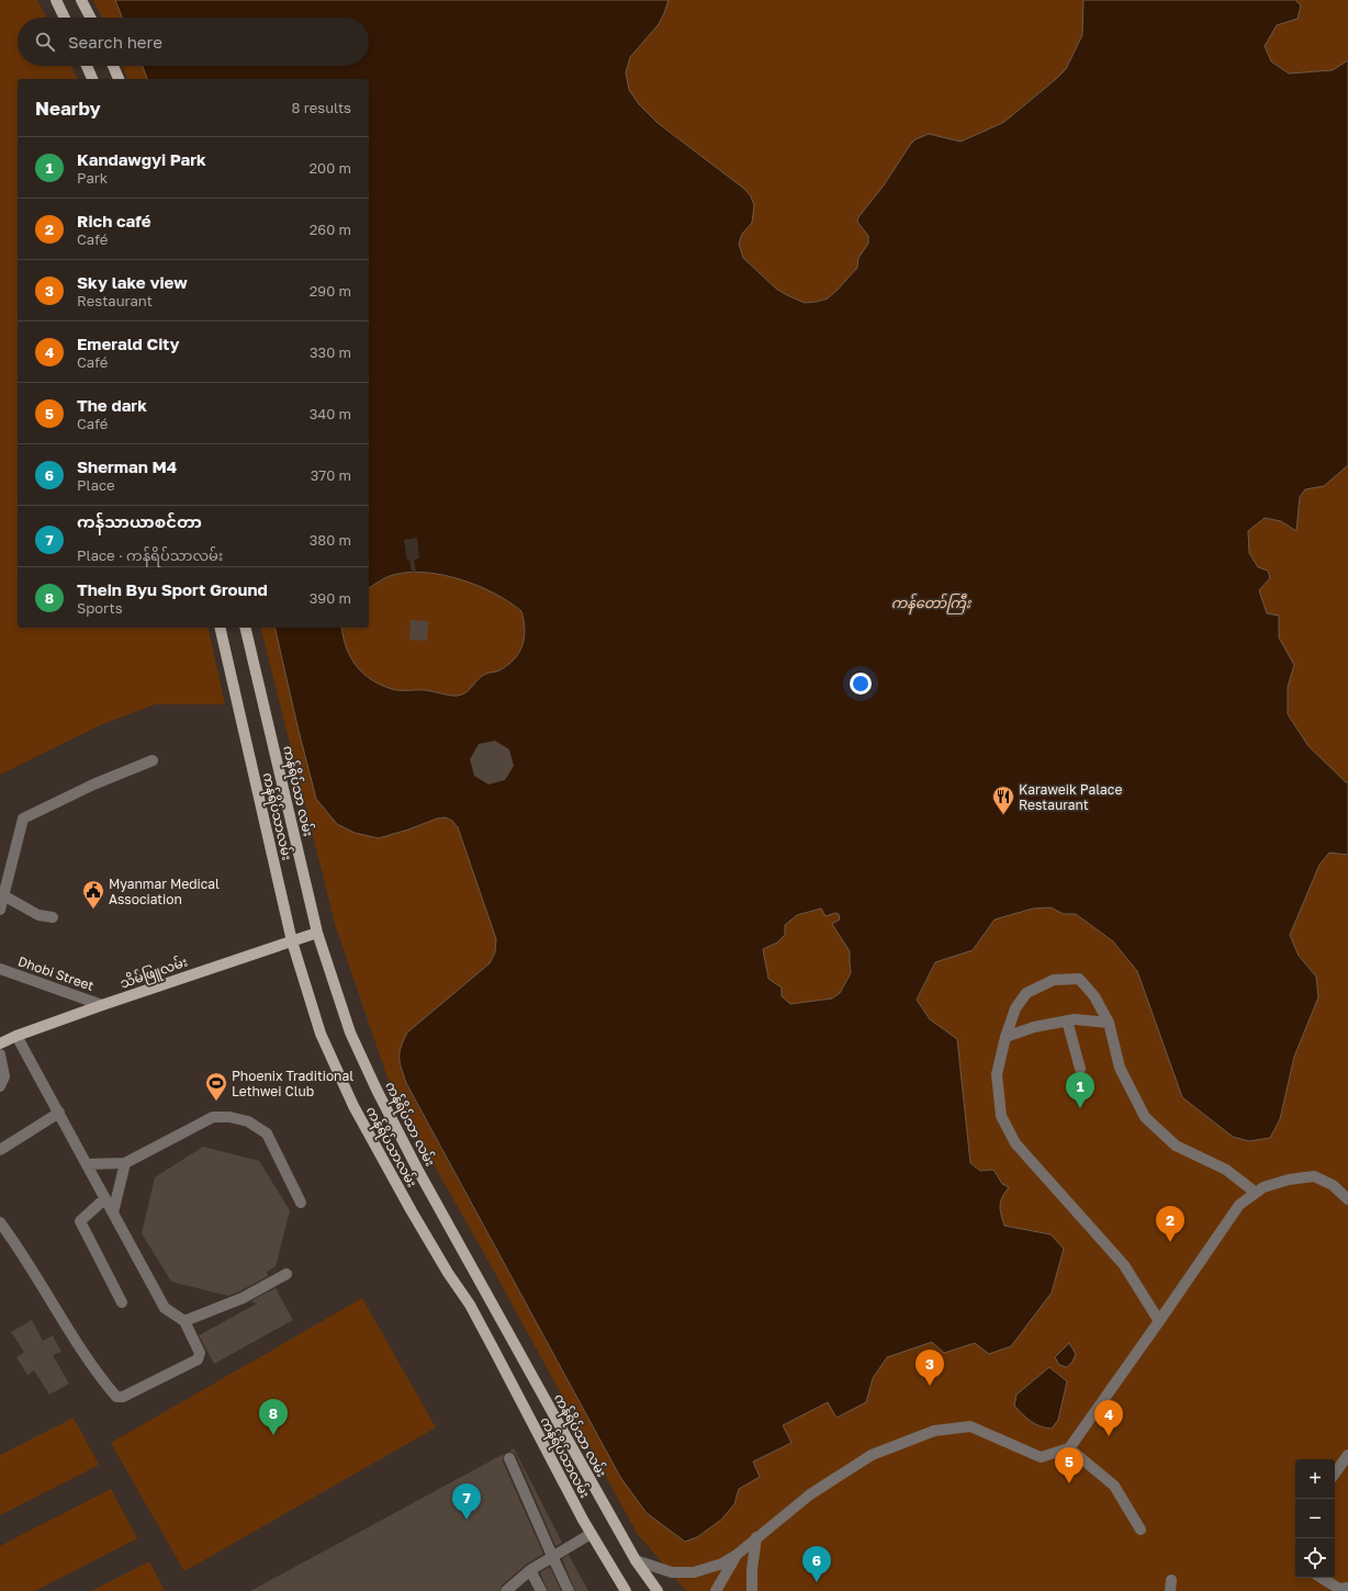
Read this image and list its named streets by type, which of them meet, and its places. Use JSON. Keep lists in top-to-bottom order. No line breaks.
{"streets":{"main road":["ကန်ရိပ်သာ လမ်း","ကန်ရိပ်သာလမ်း","သိမ်ဖြူလမ်း"],"street":["Dhobi Street"]},"crossings":[["ကန်ရိပ်သာ လမ်း","သိမ်ဖြူလမ်း"],["ကန်ရိပ်သာလမ်း","သိမ်ဖြူလမ်း"],["သိမ်ဖြူလမ်း","Dhobi Street"]],"water":["ကန်တော်ကြီး"],"places":{"restaurant":["Karaweik Palace Restaurant"],"public building":["Myanmar Medical Association"],"sports":["Phoenix Traditional Lethwei Club"]},"page":{"search":"Search here","heading":["Nearby","8 results"],"list":[{"mark":"1","name":"Kandawgyi Park","note":"Park","value":"200 m"},{"mark":"2","name":"Rich café","note":"Café","value":"260 m"},{"mark":"3","name":"Sky lake view","note":"Restaurant","value":"290 m"},{"mark":"4","name":"Emerald City","note":"Café","value":"330 m"},{"mark":"5","name":"The dark","note":"Café","value":"340 m"},{"mark":"6","name":"Sherman M4","note":"Place","value":"370 m"},{"mark":"7","name":"ကန်သာယာစင်တာ","note":"Place · ကန်ရိပ်သာလမ်း","value":"380 m"},{"mark":"8","name":"Thein Byu Sport Ground","note":"Sports","value":"390 m"}],"pins":["1","2","3","8","4","5","7","6"],"map_buttons":["+","−"]}}
